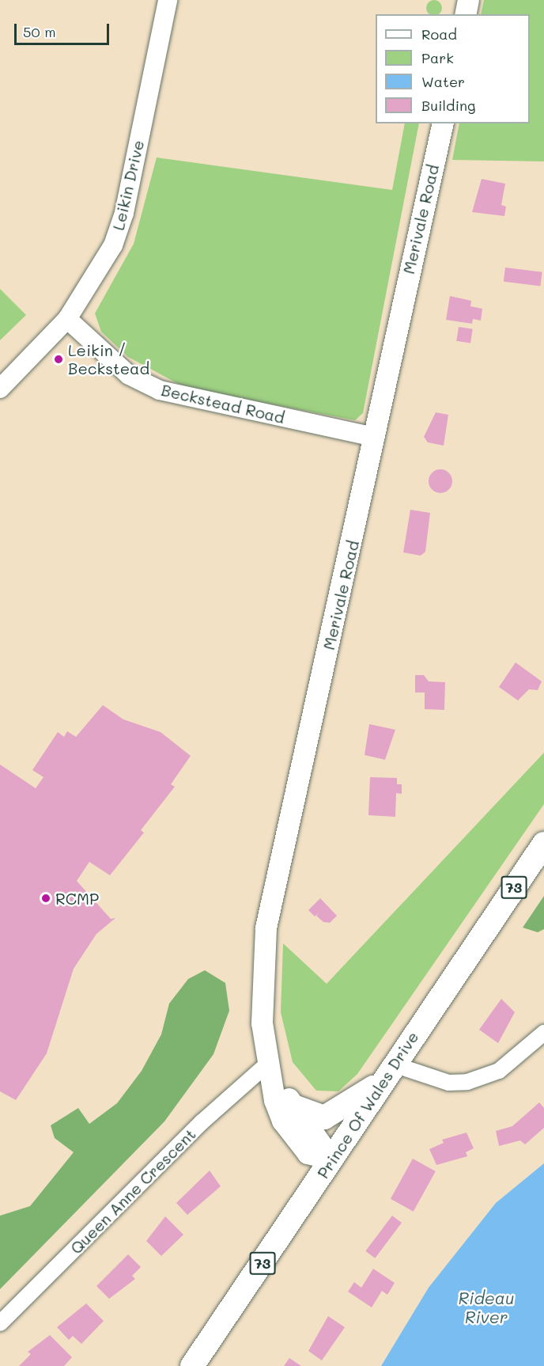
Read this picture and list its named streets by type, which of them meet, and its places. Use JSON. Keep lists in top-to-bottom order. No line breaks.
{"streets":{"main road":["Merivale Road","73","Prince Of Wales Drive"],"street":["Leikin Drive","Beckstead Road","Queen Anne Crescent"]},"crossings":[["Leikin Drive","Beckstead Road"],["Merivale Road","Beckstead Road"],["Merivale Road","Prince Of Wales Drive"],["Merivale Road","Queen Anne Crescent"]],"water":["Rideau River"],"places":["Leikin / Beckstead","RCMP"],"legend":["Road","Park","Water","Building"],"scale_bar":"50 m"}
